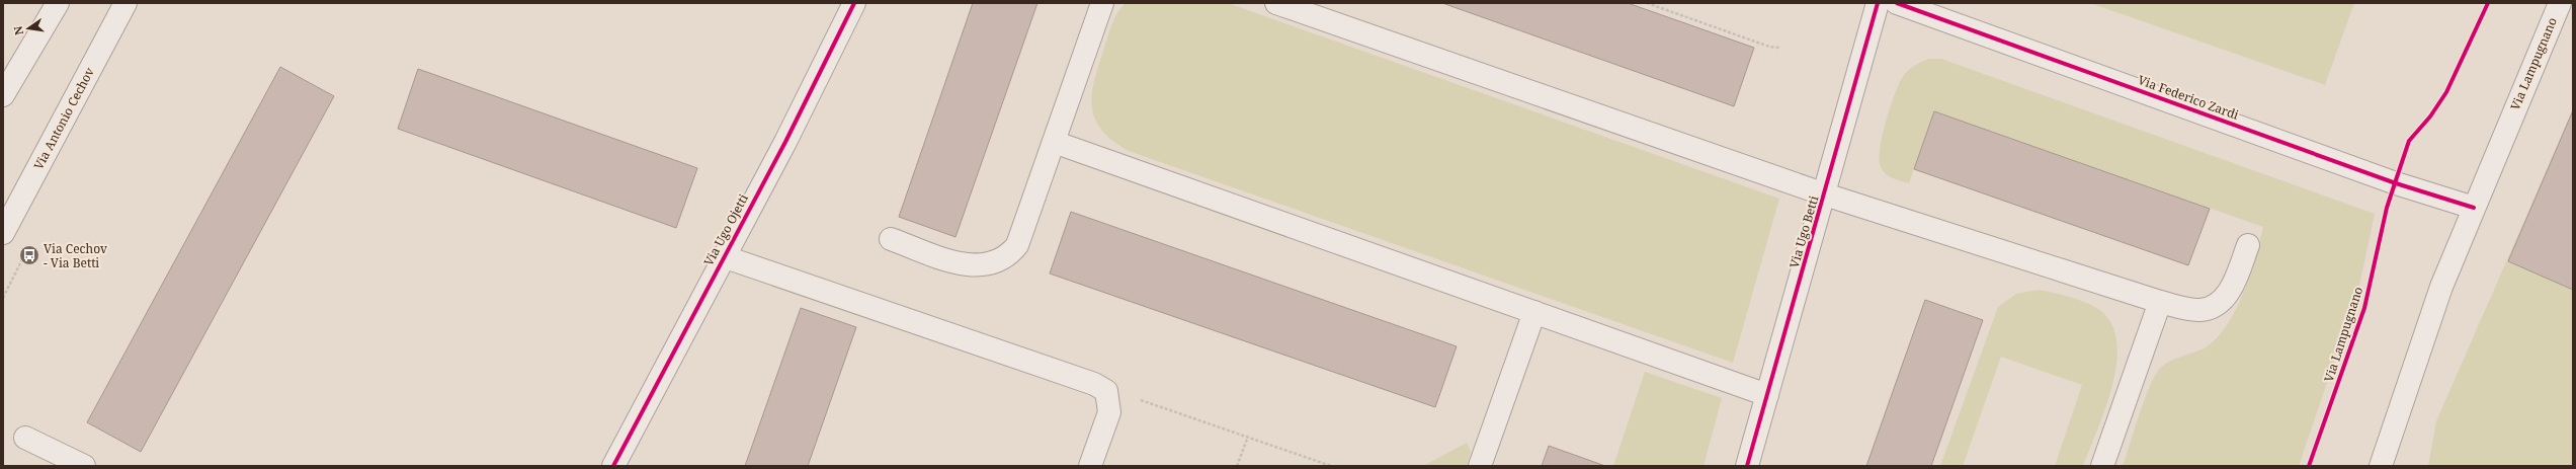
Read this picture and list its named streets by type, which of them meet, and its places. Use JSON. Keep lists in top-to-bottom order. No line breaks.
{"streets":{"street":["Via Lampugnano","Via Federico Zardi","Via Antonio Cechov","Via Ugo Ojetti","Via Ugo Betti"]},"crossings":[["Via Lampugnano","Via Federico Zardi"]],"places":{"bus stop":["Via Cechov - Via Betti"]},"north":"left"}
